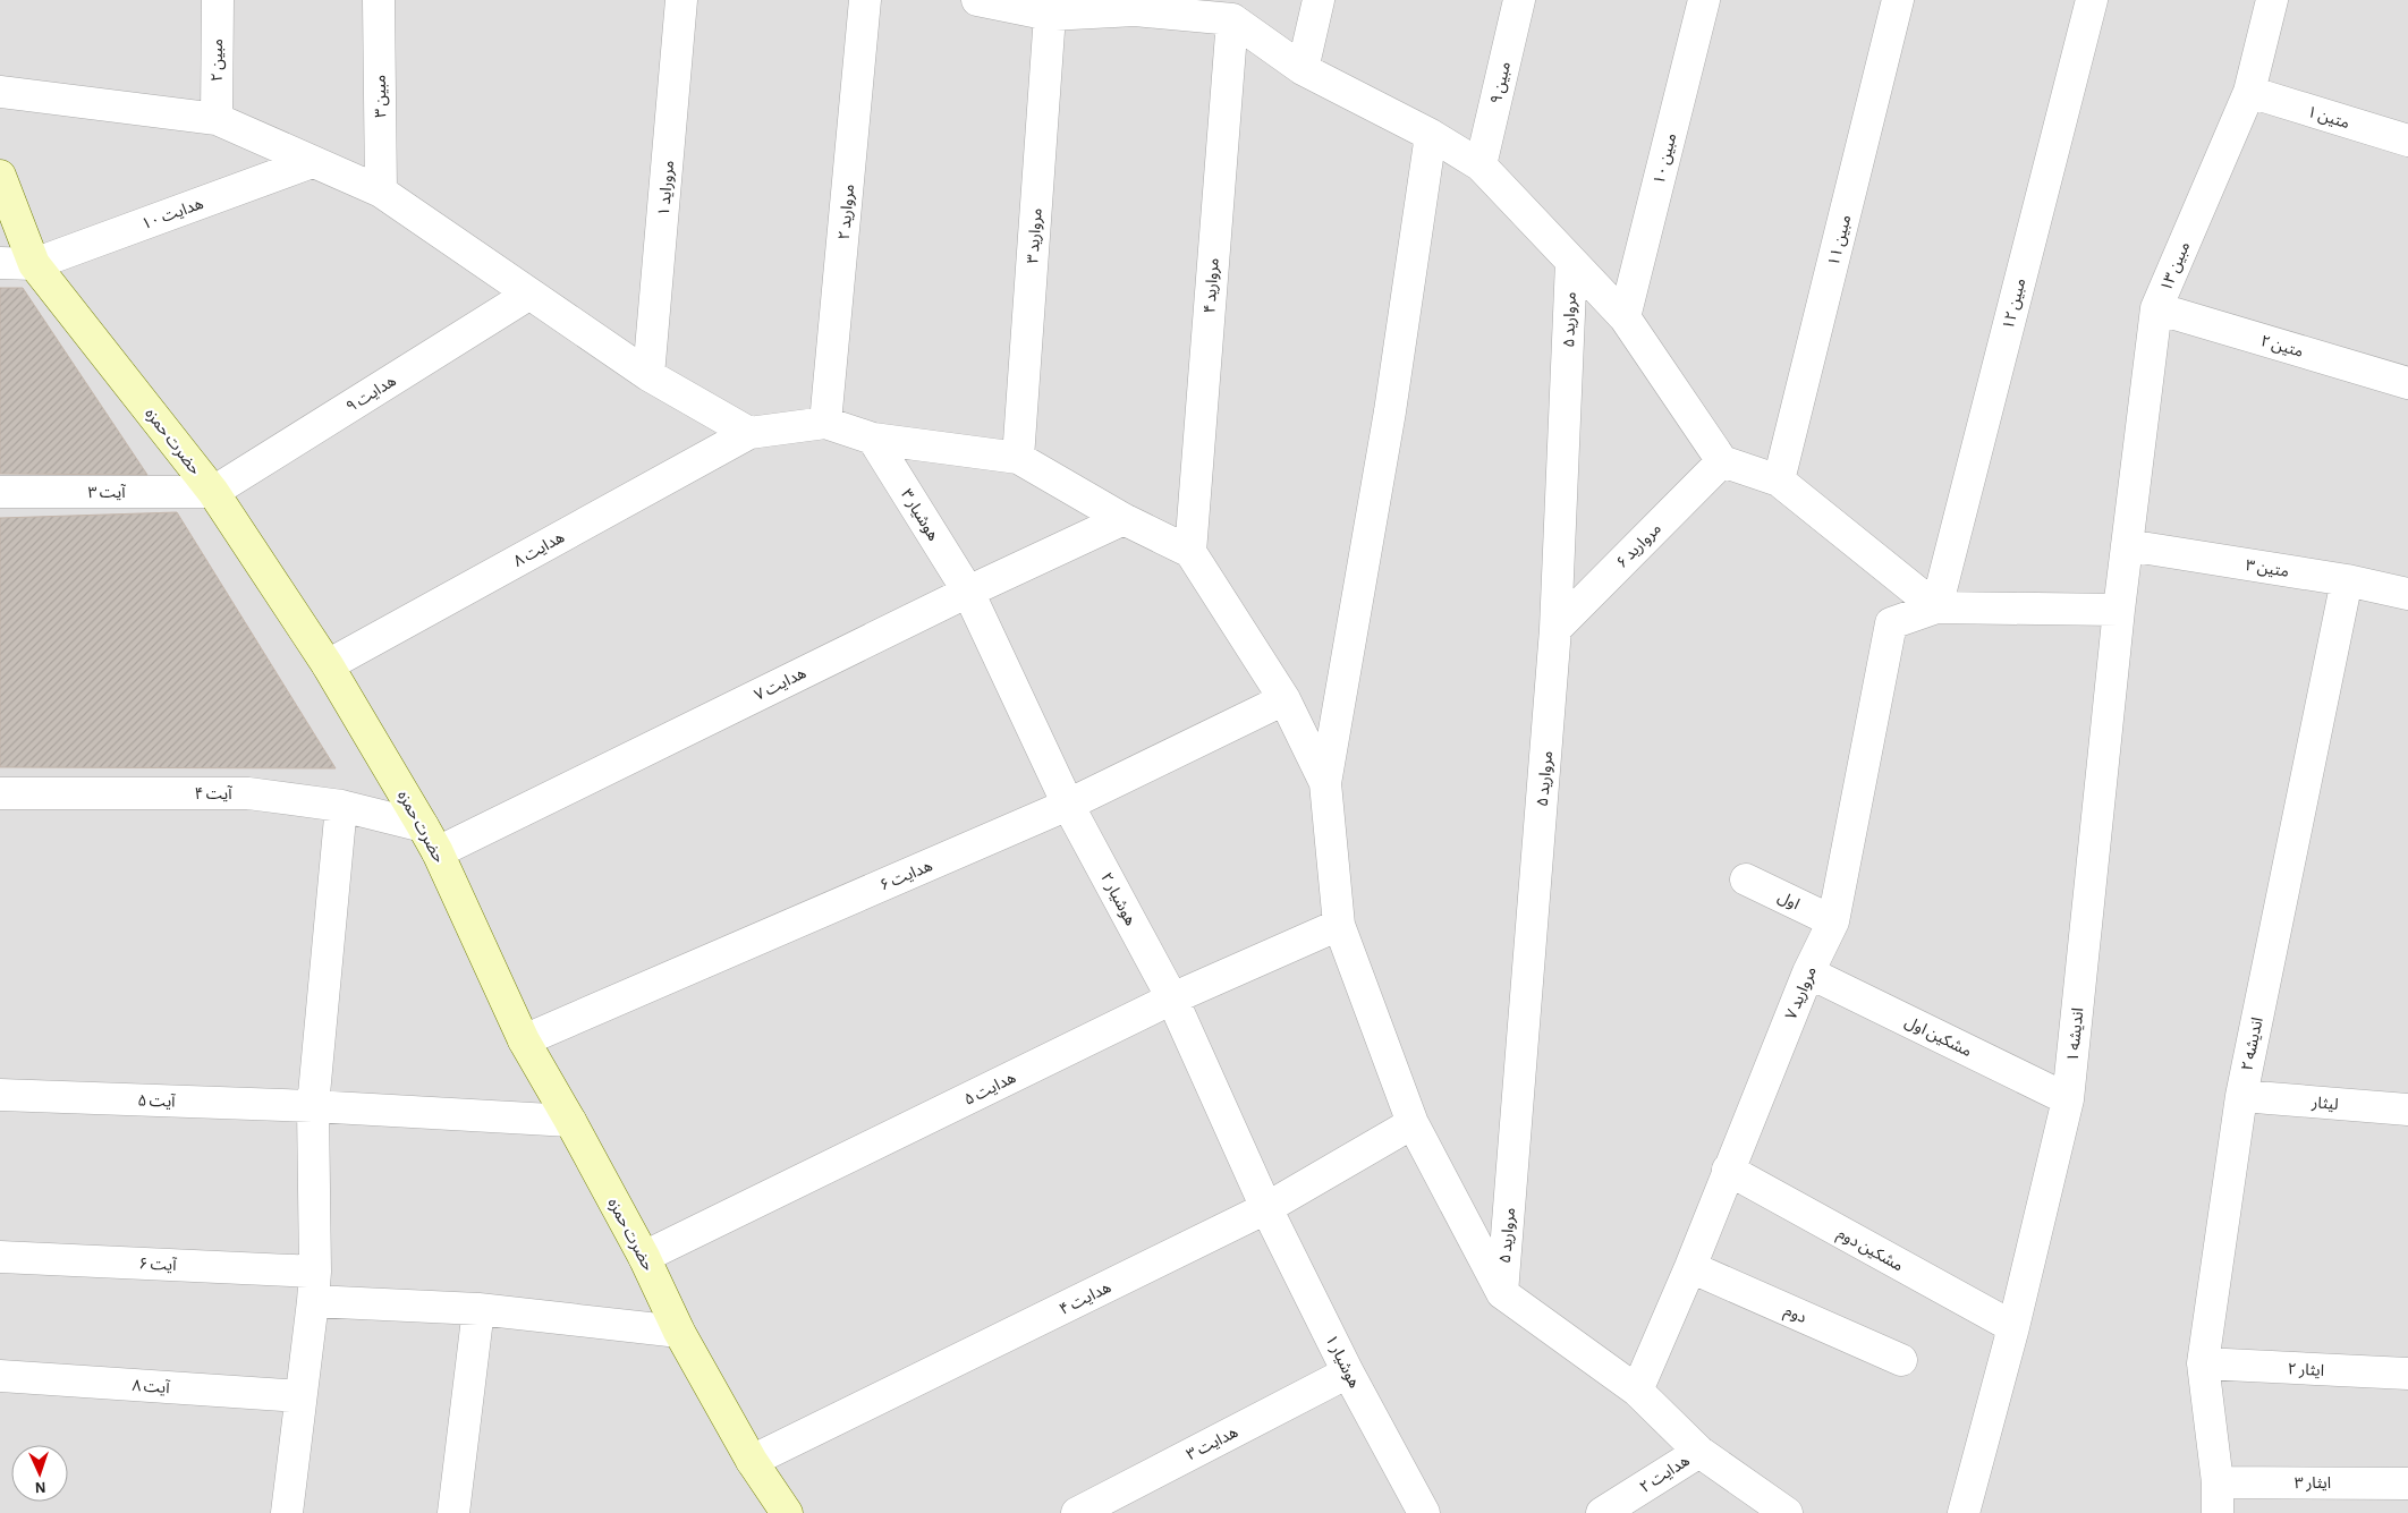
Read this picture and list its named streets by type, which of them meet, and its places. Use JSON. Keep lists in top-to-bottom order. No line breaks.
{"streets":{"main road":["حضرت حمزه"],"street":["مبین ۲","مبین ۹","مبین ۳","متین ۱","مبین ۱۰","مروراید ۱","مروارید ۲","هدایت ۱۰","مروارید ۳","مبین ۱۱","مبین ۱۳","مروارید ۴","مبین ۱۲","مروارید ۵","متین ۲","هدایت ۹","آیت ۳","هوشیار ۳","مروارید ۶","هدایت ۸","متین ۳","هدایت ۷","آیت ۴","هدایت ۶","هوشیار ۲","اول","مروارید ۷","اندیشه ۱","مشکین اول","اندیشه ۲","هدایت ۵","آیت ۵","لیثار","مشکین دوم","آیت ۶","هدایت ۴","دوم","هوشیار ۱","ایثار ۲","آیت ۸","هدایت ۳","هدایت ۲","ایثار ۳"]},"crossings":[["متین ۱","مبین ۱۳"],["هدایت ۱۰","حضرت حمزه"],["مبین ۱۳","متین ۲"],["مبین ۱۳","متین ۳"],["مبین ۱۳","اندیشه ۱"],["مبین ۱۲","مروارید ۷"],["مروارید ۵","مروارید ۶"],["هدایت ۹","حضرت حمزه"],["هدایت ۹","آیت ۳"],["حضرت حمزه","آیت ۳"],["حضرت حمزه","هدایت ۸"],["حضرت حمزه","هدایت ۷"],["حضرت حمزه","آیت ۴"],["حضرت حمزه","هدایت ۶"],["حضرت حمزه","هدایت ۵"],["حضرت حمزه","آیت ۵"],["حضرت حمزه","آیت ۶"],["حضرت حمزه","هدایت ۴"],["هوشیار ۳","هدایت ۷"],["هوشیار ۳","هوشیار ۲"],["متین ۳","اندیشه ۱"],["متین ۳","اندیشه ۲"],["هدایت ۷","آیت ۴"],["هدایت ۷","هوشیار ۲"],["هدایت ۶","هوشیار ۲"],["هوشیار ۲","هدایت ۵"],["هوشیار ۲","هدایت ۴"],["هوشیار ۲","هوشیار ۱"],["اول","مروارید ۷"],["مروارید ۷","مشکین اول"],["مروارید ۷","مشکین دوم"],["مروارید ۷","دوم"],["اندیشه ۱","مشکین اول"],["اندیشه ۱","مشکین دوم"],["اندیشه ۲","لیثار"],["اندیشه ۲","ایثار ۲"],["اندیشه ۲","ایثار ۳"],["هدایت ۴","هوشیار ۱"],["هوشیار ۱","هدایت ۳"]],"north":"bottom"}
